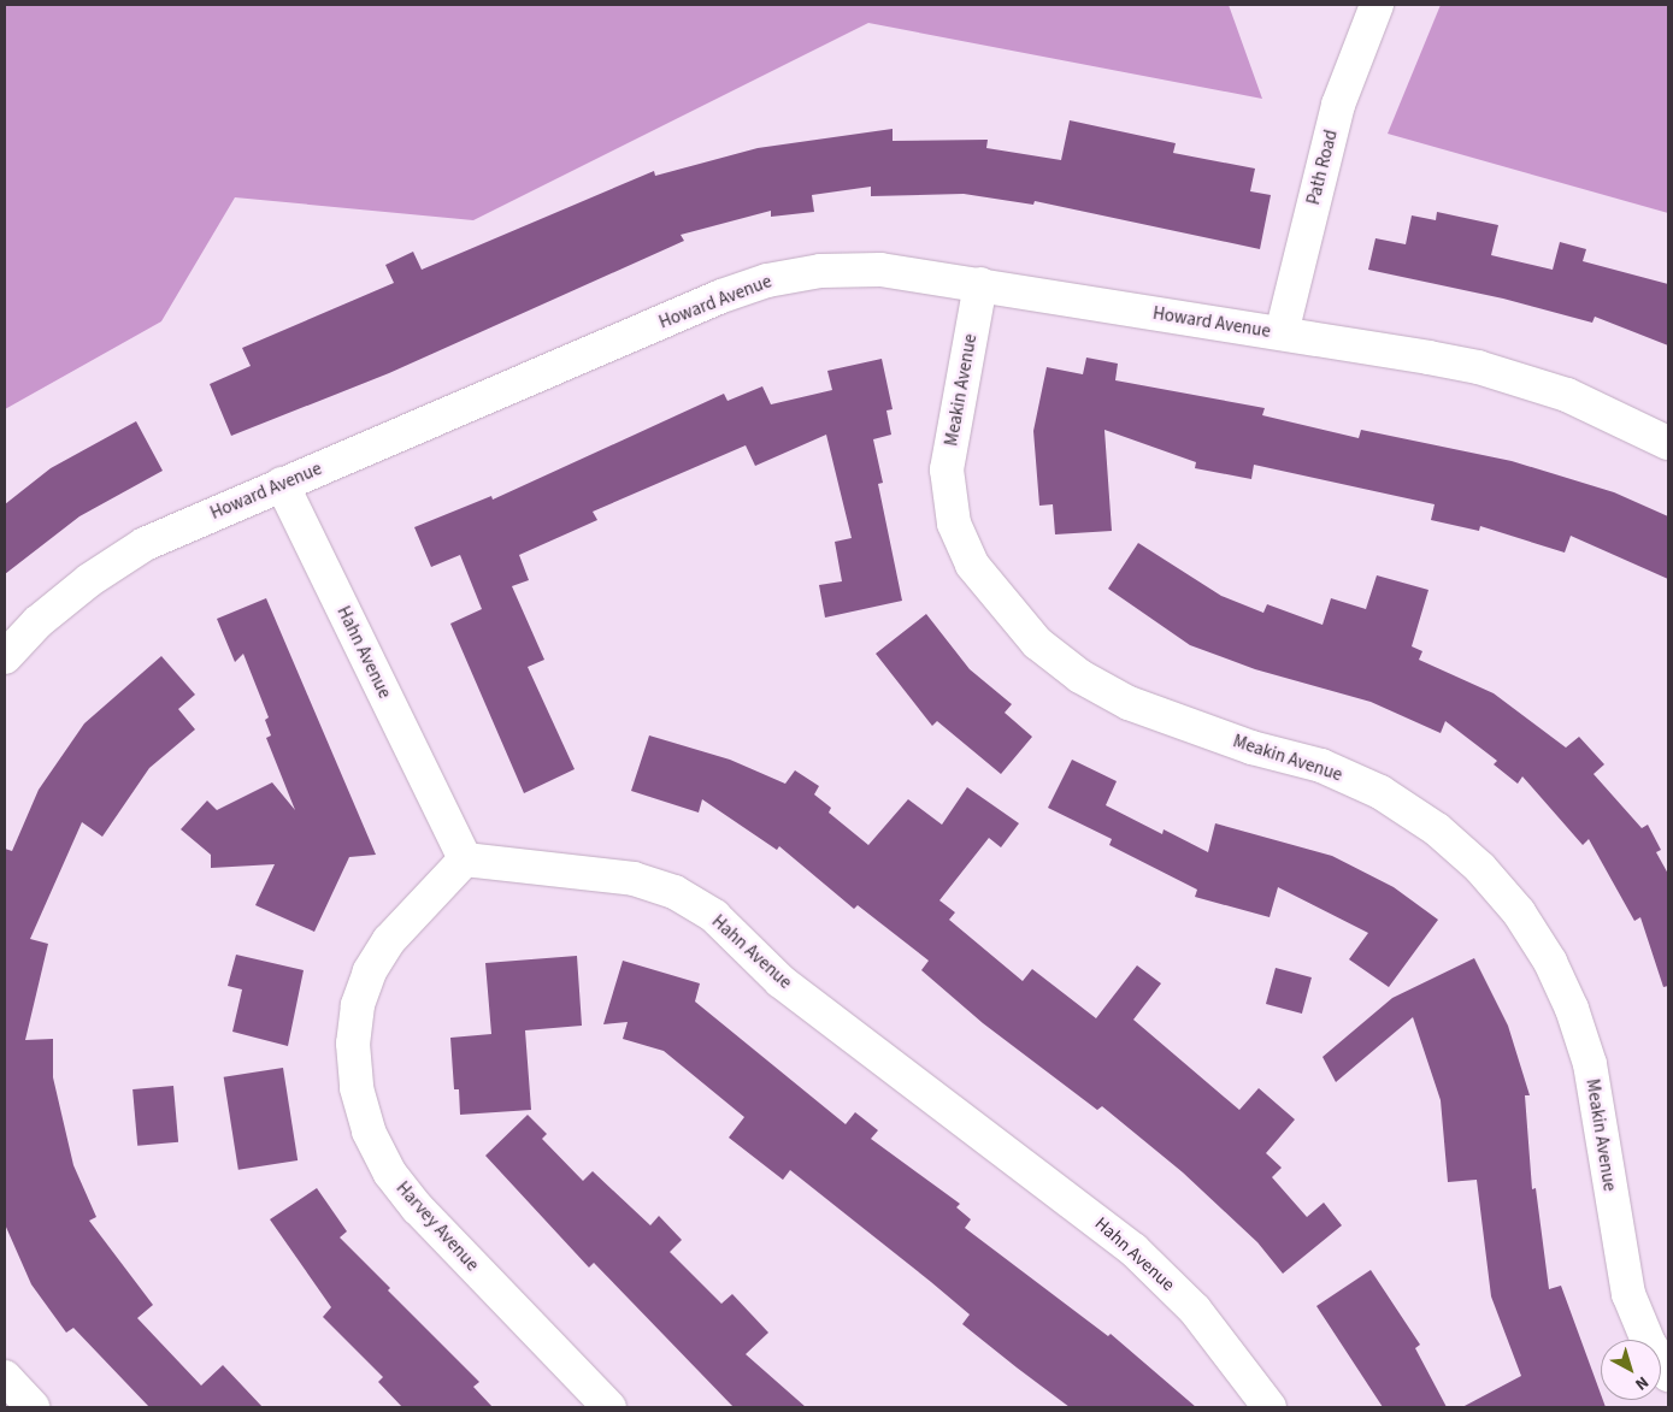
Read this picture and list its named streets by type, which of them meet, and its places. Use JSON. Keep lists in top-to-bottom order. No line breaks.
{"streets":{"street":["Path Road","Howard Avenue","Meakin Avenue","Hahn Avenue","Harvey Avenue"]},"crossings":[["Path Road","Howard Avenue"],["Howard Avenue","Meakin Avenue"],["Howard Avenue","Hahn Avenue"],["Hahn Avenue","Harvey Avenue"]],"north":"bottom right"}
